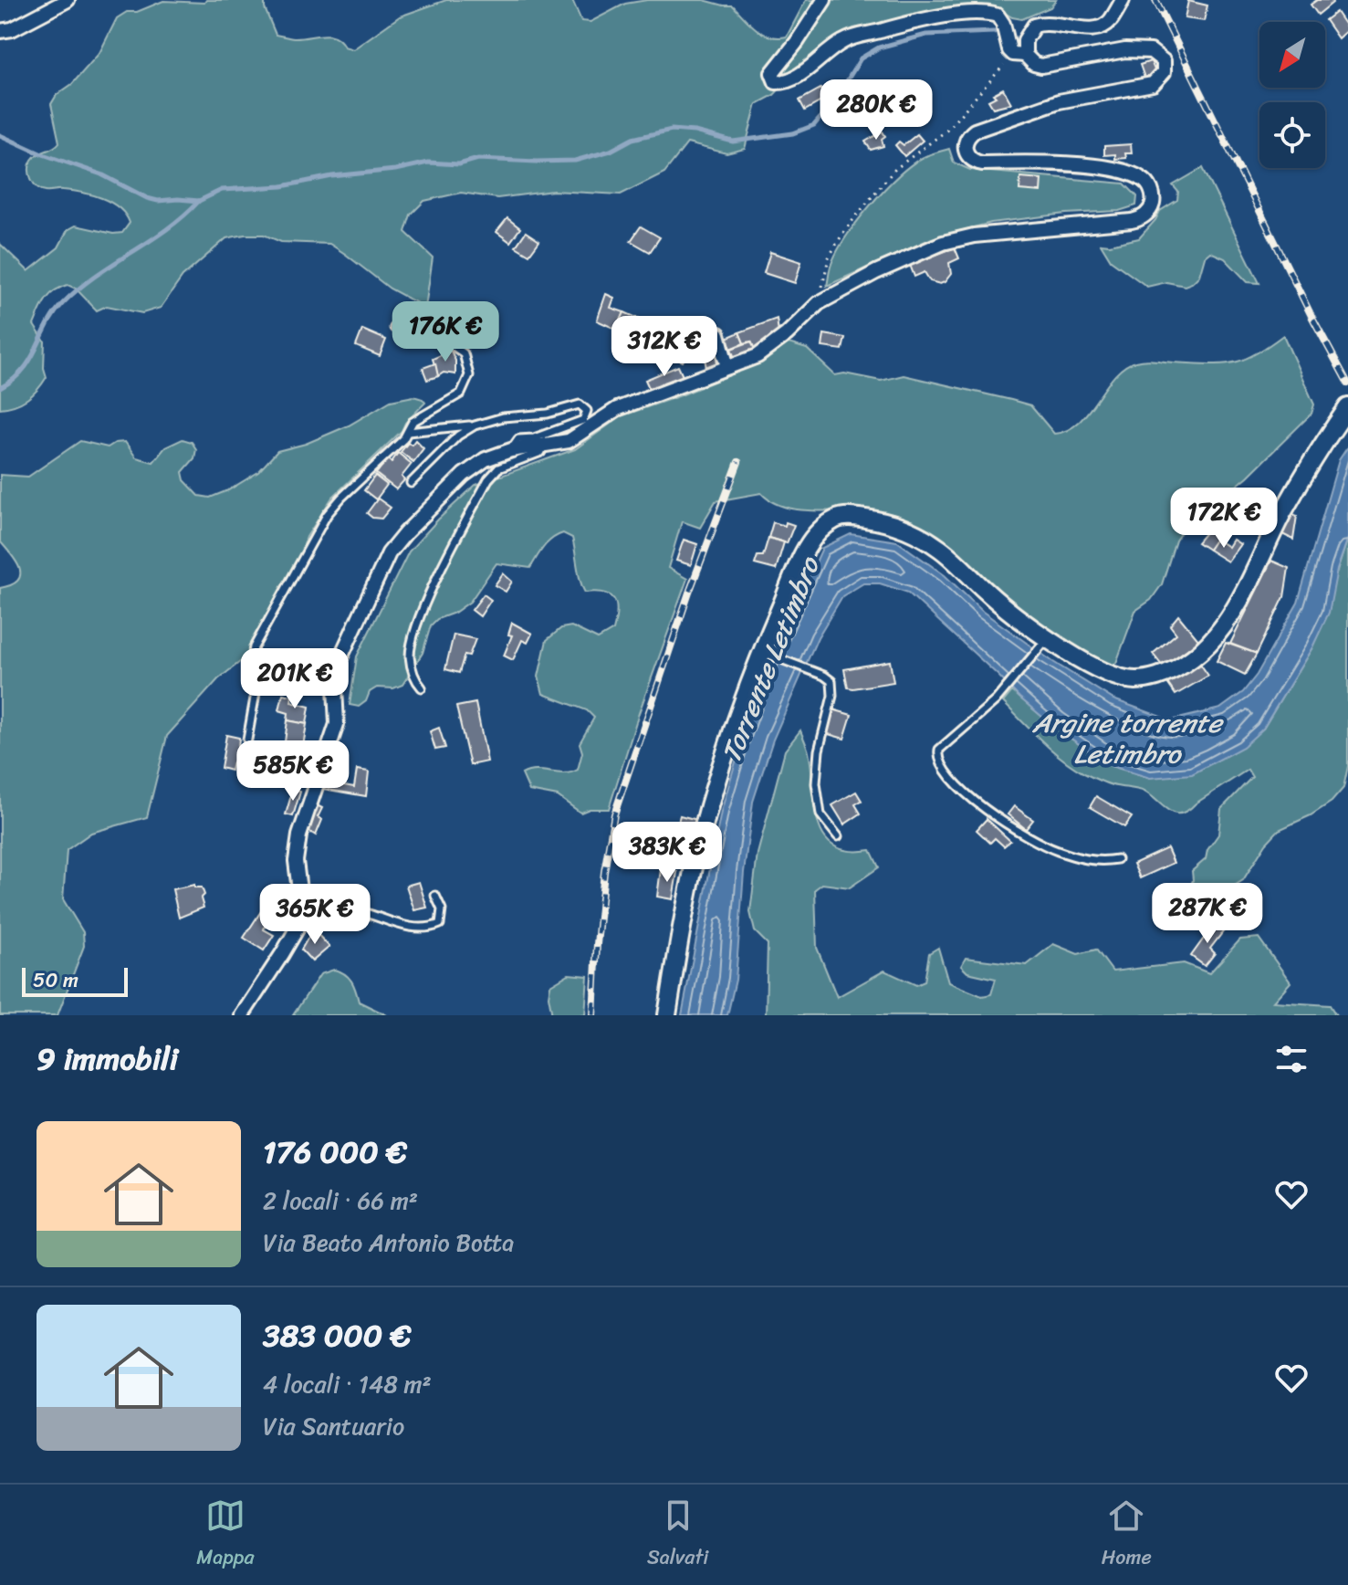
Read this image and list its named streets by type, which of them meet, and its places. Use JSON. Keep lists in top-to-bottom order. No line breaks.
{"water":["Torrente Letimbro","Argine torrente Letimbro"],"scale_bar":"50 m","north":"bottom left","page":{"price":["280K €","176K €","312K €","172K €","201K €","585K €","383K €","287K €","365K €"],"scale":"50 m","heading":"9 immobili","list":[{"name":"176 000 €","note":"2 locali · 66 m² · Via Beato Antonio Botta"},{"name":"383 000 €","note":"4 locali · 148 m² · Via Santuario"}],"tabs":["Mappa","Salvati","Home"]}}
